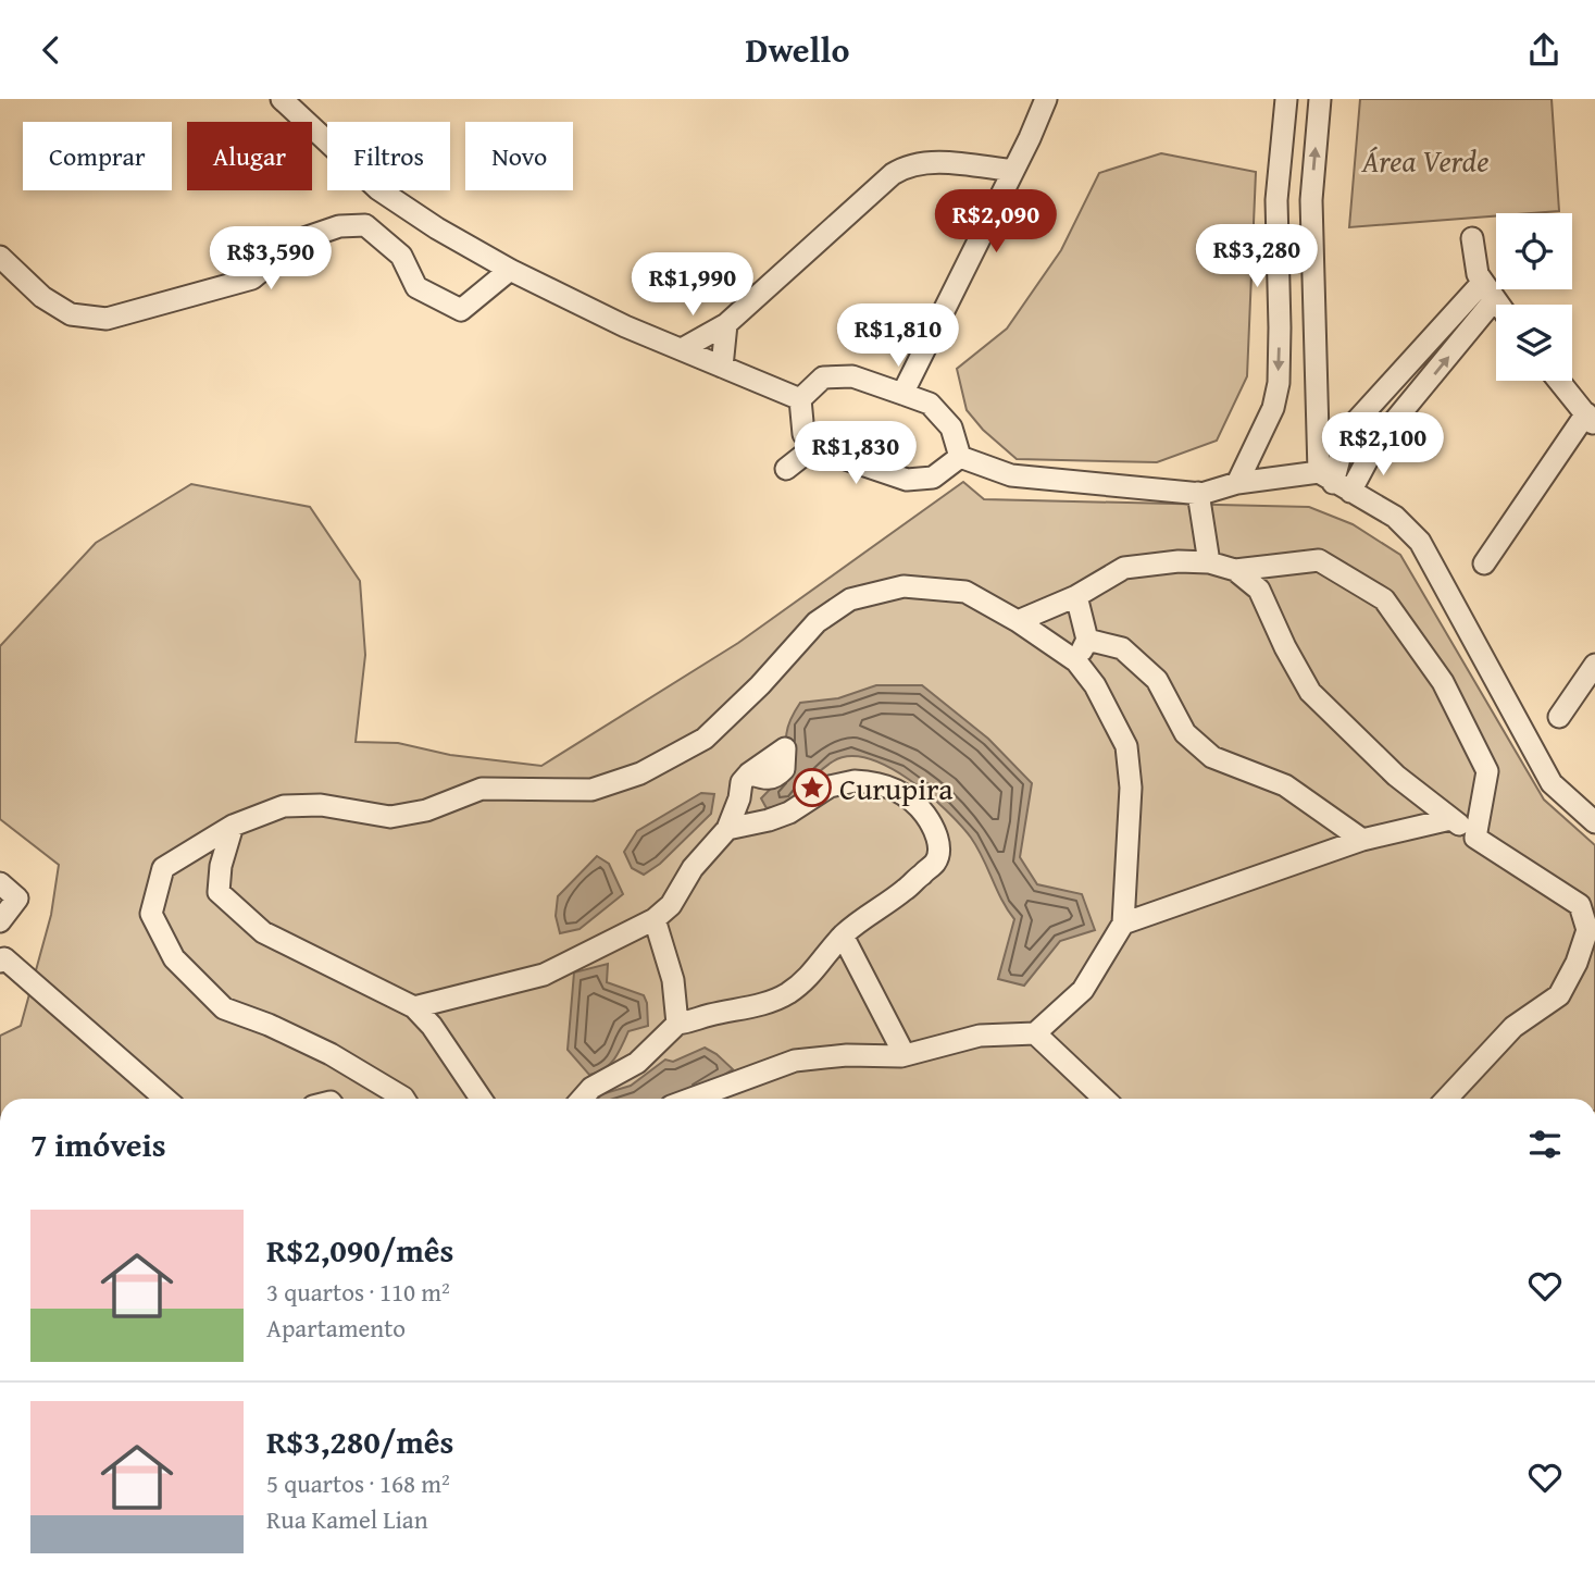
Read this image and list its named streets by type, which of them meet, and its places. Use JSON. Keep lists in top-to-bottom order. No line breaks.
{"parks":["Área Verde"],"places":{"place":["Curupira"]},"page":{"header":"Dwello","chip":["Comprar","Alugar","Filtros","Novo"],"price":["R$2,090","R$3,280","R$3,590","R$1,990","R$1,810","R$2,100","R$1,830"],"heading":"7 imóveis","list":[{"name":"R$2,090/mês","note":"3 quartos · 110 m² · Apartamento"},{"name":"R$3,280/mês","note":"5 quartos · 168 m² · Rua Kamel Lian"}]}}
